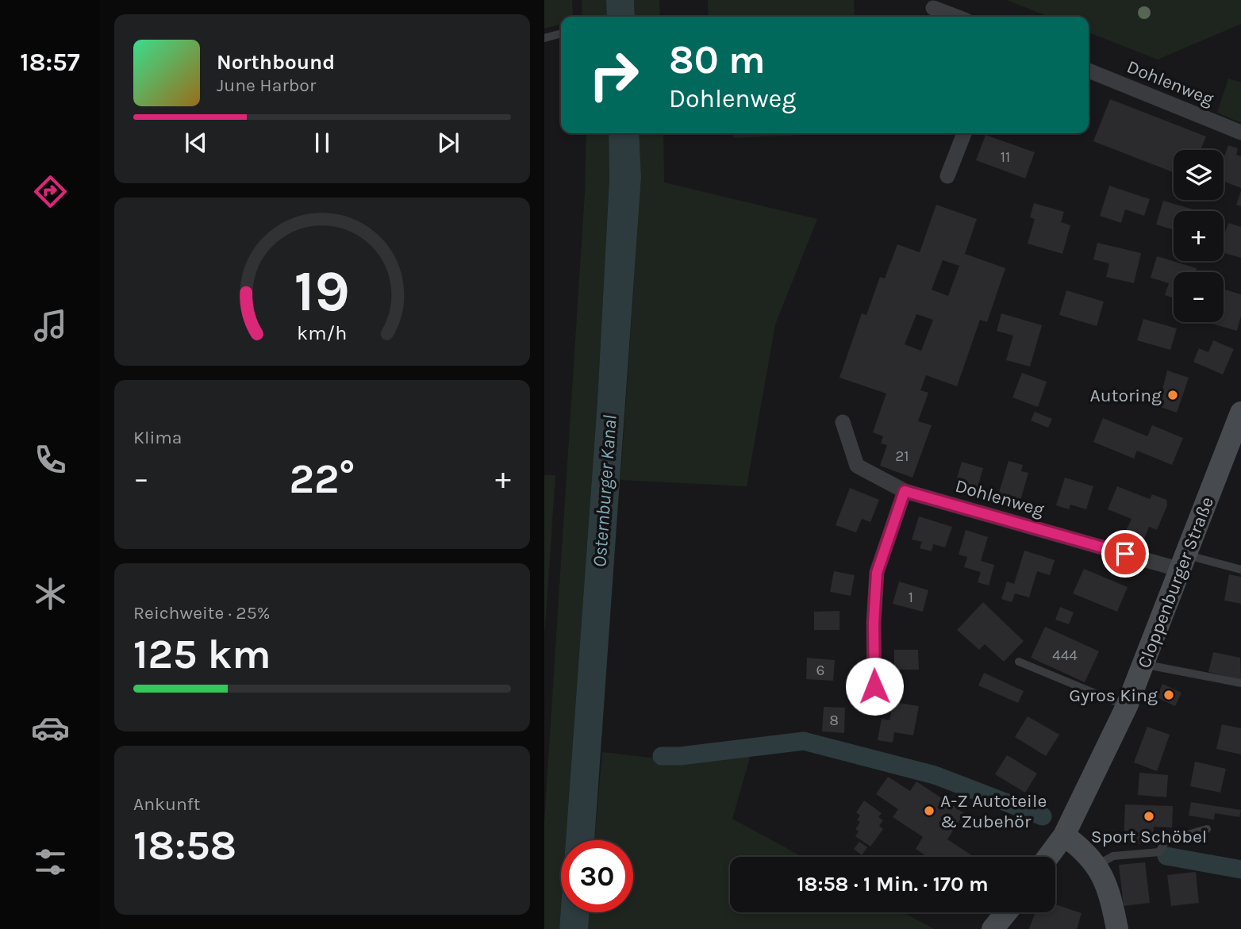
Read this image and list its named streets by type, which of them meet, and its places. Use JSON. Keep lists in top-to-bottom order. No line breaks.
{"streets":{"main road":["Cloppenburger Straße"],"street":["Dohlenweg"]},"crossings":[["Dohlenweg","Cloppenburger Straße"]],"water":["Osternburger Kanal"],"places":["Autoring","Gyros King","A-Z Autoteile & Zubehör","Sport Schöbel"],"house_numbers":["11","21","1","444","6","8"],"page":{"tabs":"18:57","turn":["80 m","Dohlenweg"],"song":["Northbound","June Harbor"],"map_buttons":["+","−"],"tile":["Klima",["Reichweite · 25%","125 km"],["Ankunft","18:58"]],"heat":["−","22°","+"],"limit":"30","trip":"18:58 · 1 Min. · 170 m","gauge":["19","km/h"]}}
